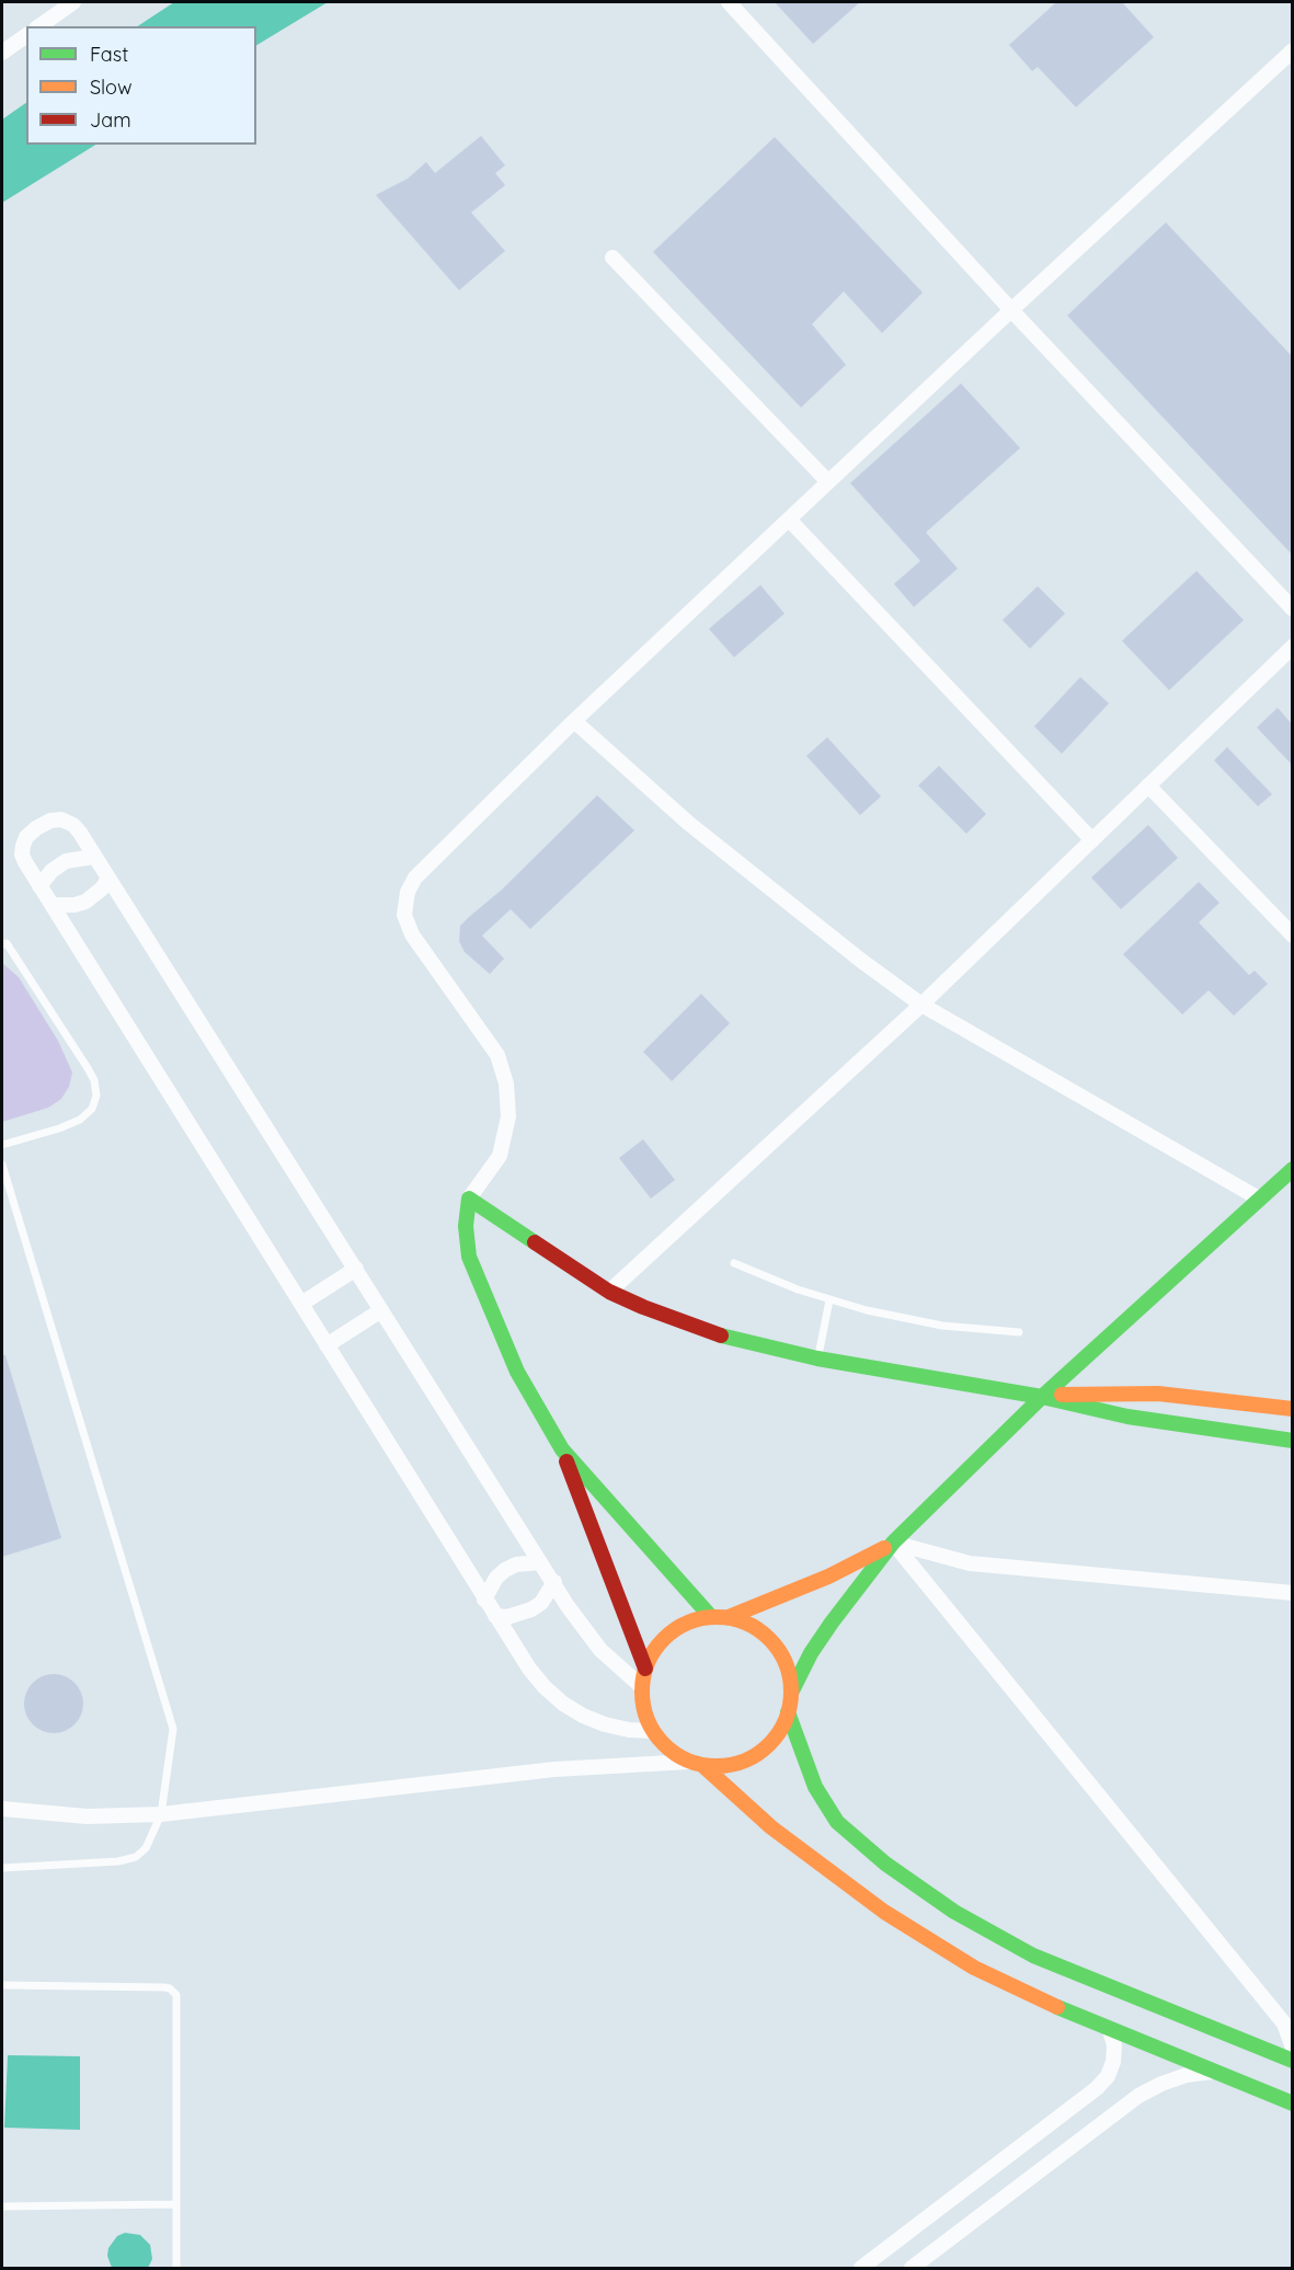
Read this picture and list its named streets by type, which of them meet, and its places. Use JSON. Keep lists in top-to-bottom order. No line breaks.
{"legend":["Fast","Slow","Jam"]}
